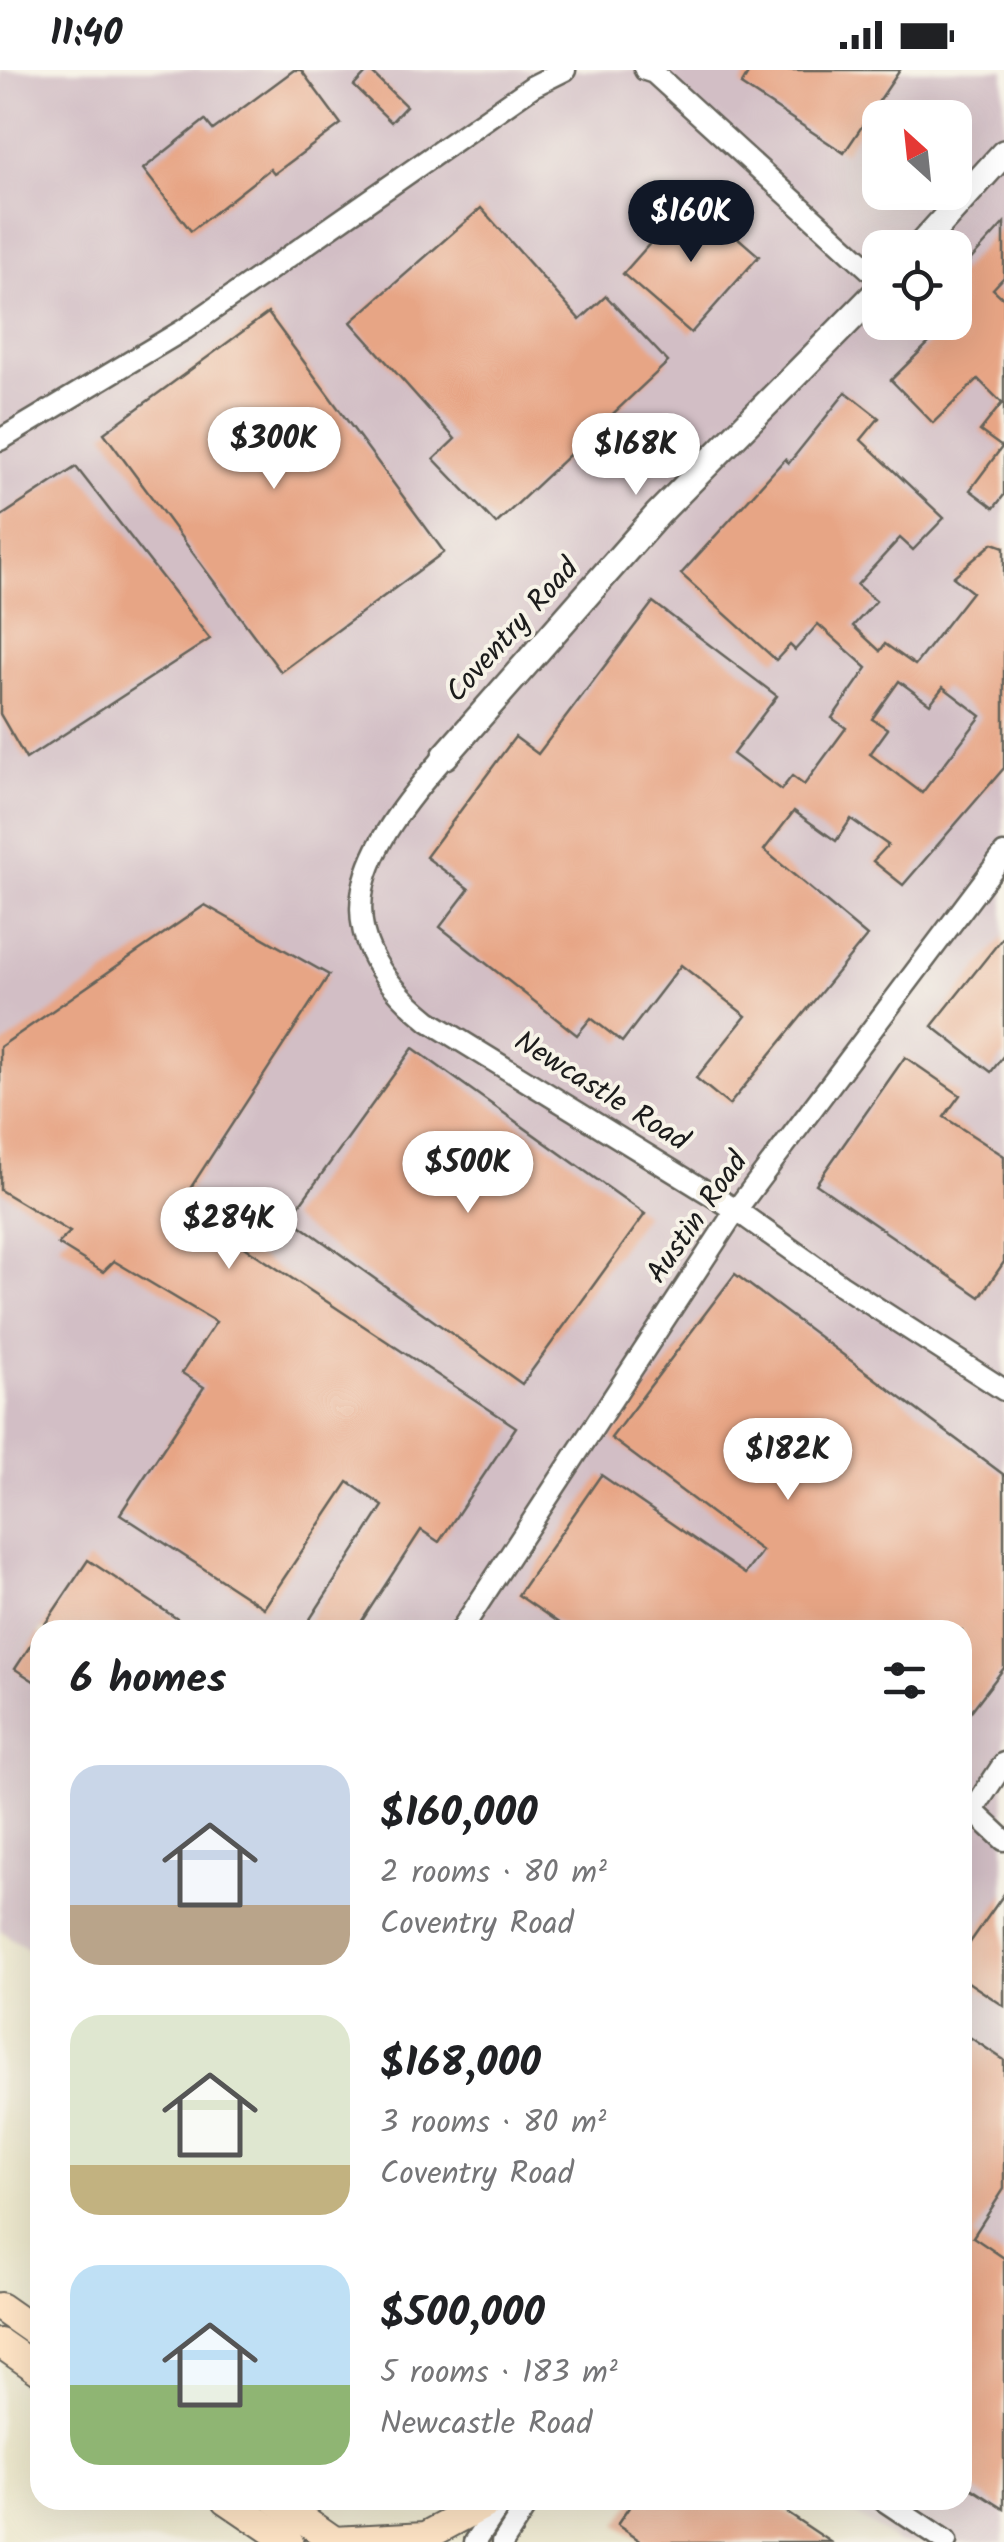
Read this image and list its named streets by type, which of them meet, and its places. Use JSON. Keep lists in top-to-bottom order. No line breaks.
{"streets":{"street":["Coventry Road","Newcastle Road","Austin Road"]},"crossings":[["Coventry Road","Newcastle Road"],["Newcastle Road","Austin Road"]],"north":"top left","page":{"status":"11:40","price":["$160K","$300K","$168K","$500K","$284K","$182K"],"heading":"6 homes","list":[{"name":"$160,000","note":"2 rooms · 80 m² · Coventry Road"},{"name":"$168,000","note":"3 rooms · 80 m² · Coventry Road"},{"name":"$500,000","note":"5 rooms · 183 m² · Newcastle Road"}]}}
